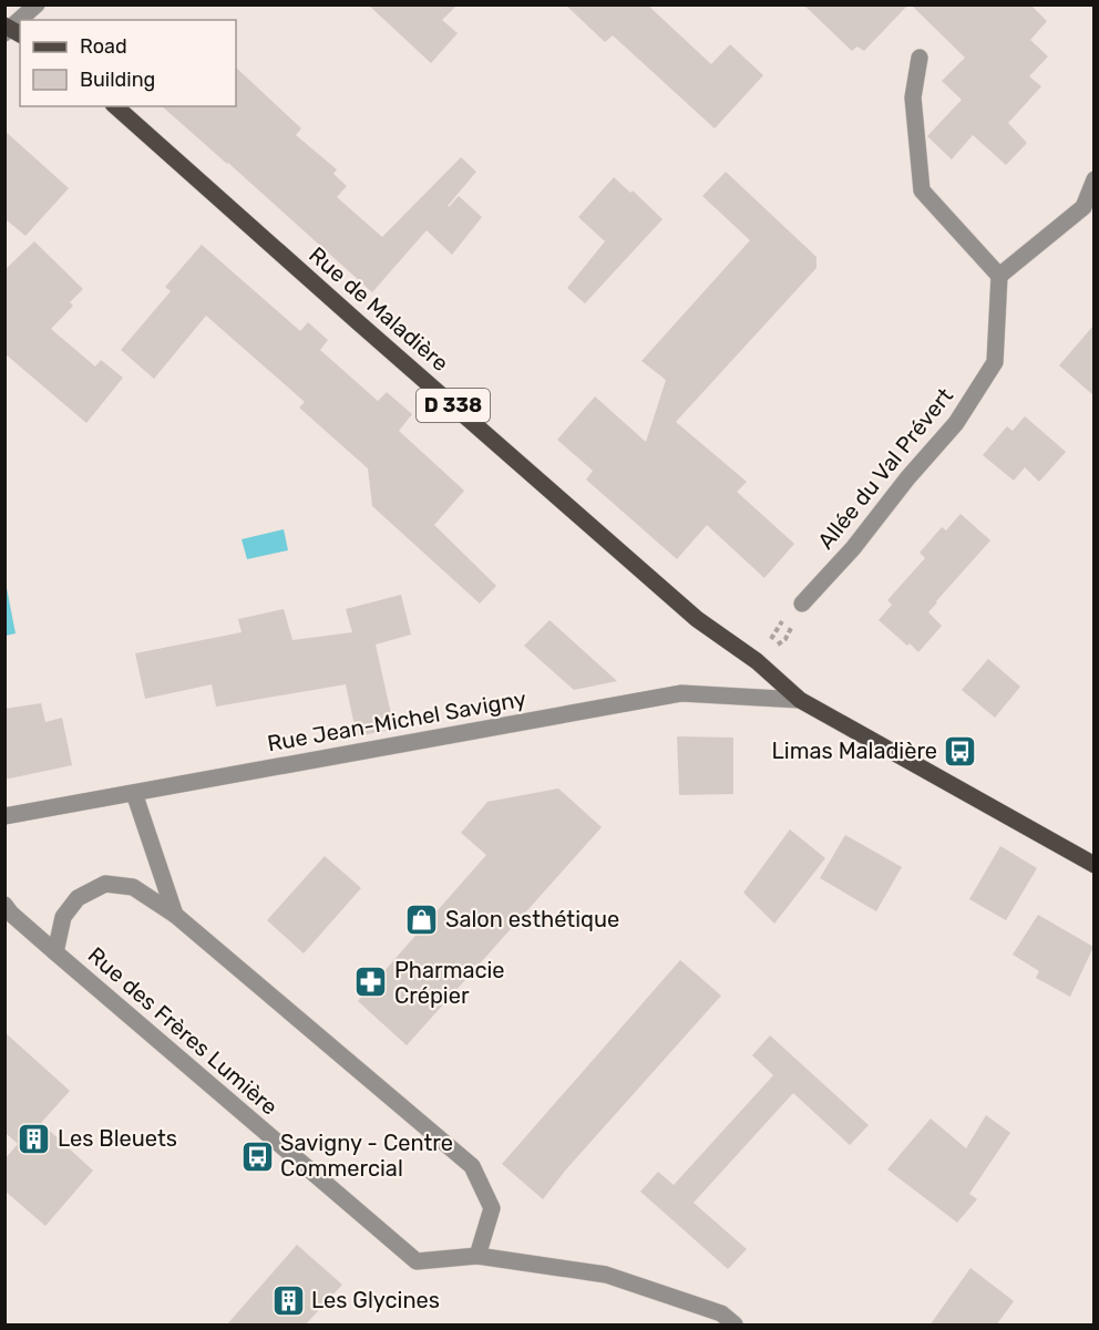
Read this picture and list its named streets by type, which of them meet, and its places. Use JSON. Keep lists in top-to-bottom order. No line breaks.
{"streets":{"main road":["Rue de Maladière","D 338"],"street":["Allée du Val Prévert","Rue Jean-Michel Savigny","Rue des Frères Lumière"]},"crossings":[["Rue de Maladière","D 338"],["Rue de Maladière","Rue Jean-Michel Savigny"],["D 338","Rue Jean-Michel Savigny"]],"places":{"bus stop":["Limas Maladière","Savigny - Centre Commercial"],"shop":["Salon esthétique"],"pharmacy":["Pharmacie Crépier"],"building":["Les Bleuets","Les Glycines"]},"legend":["Road","Building"]}
